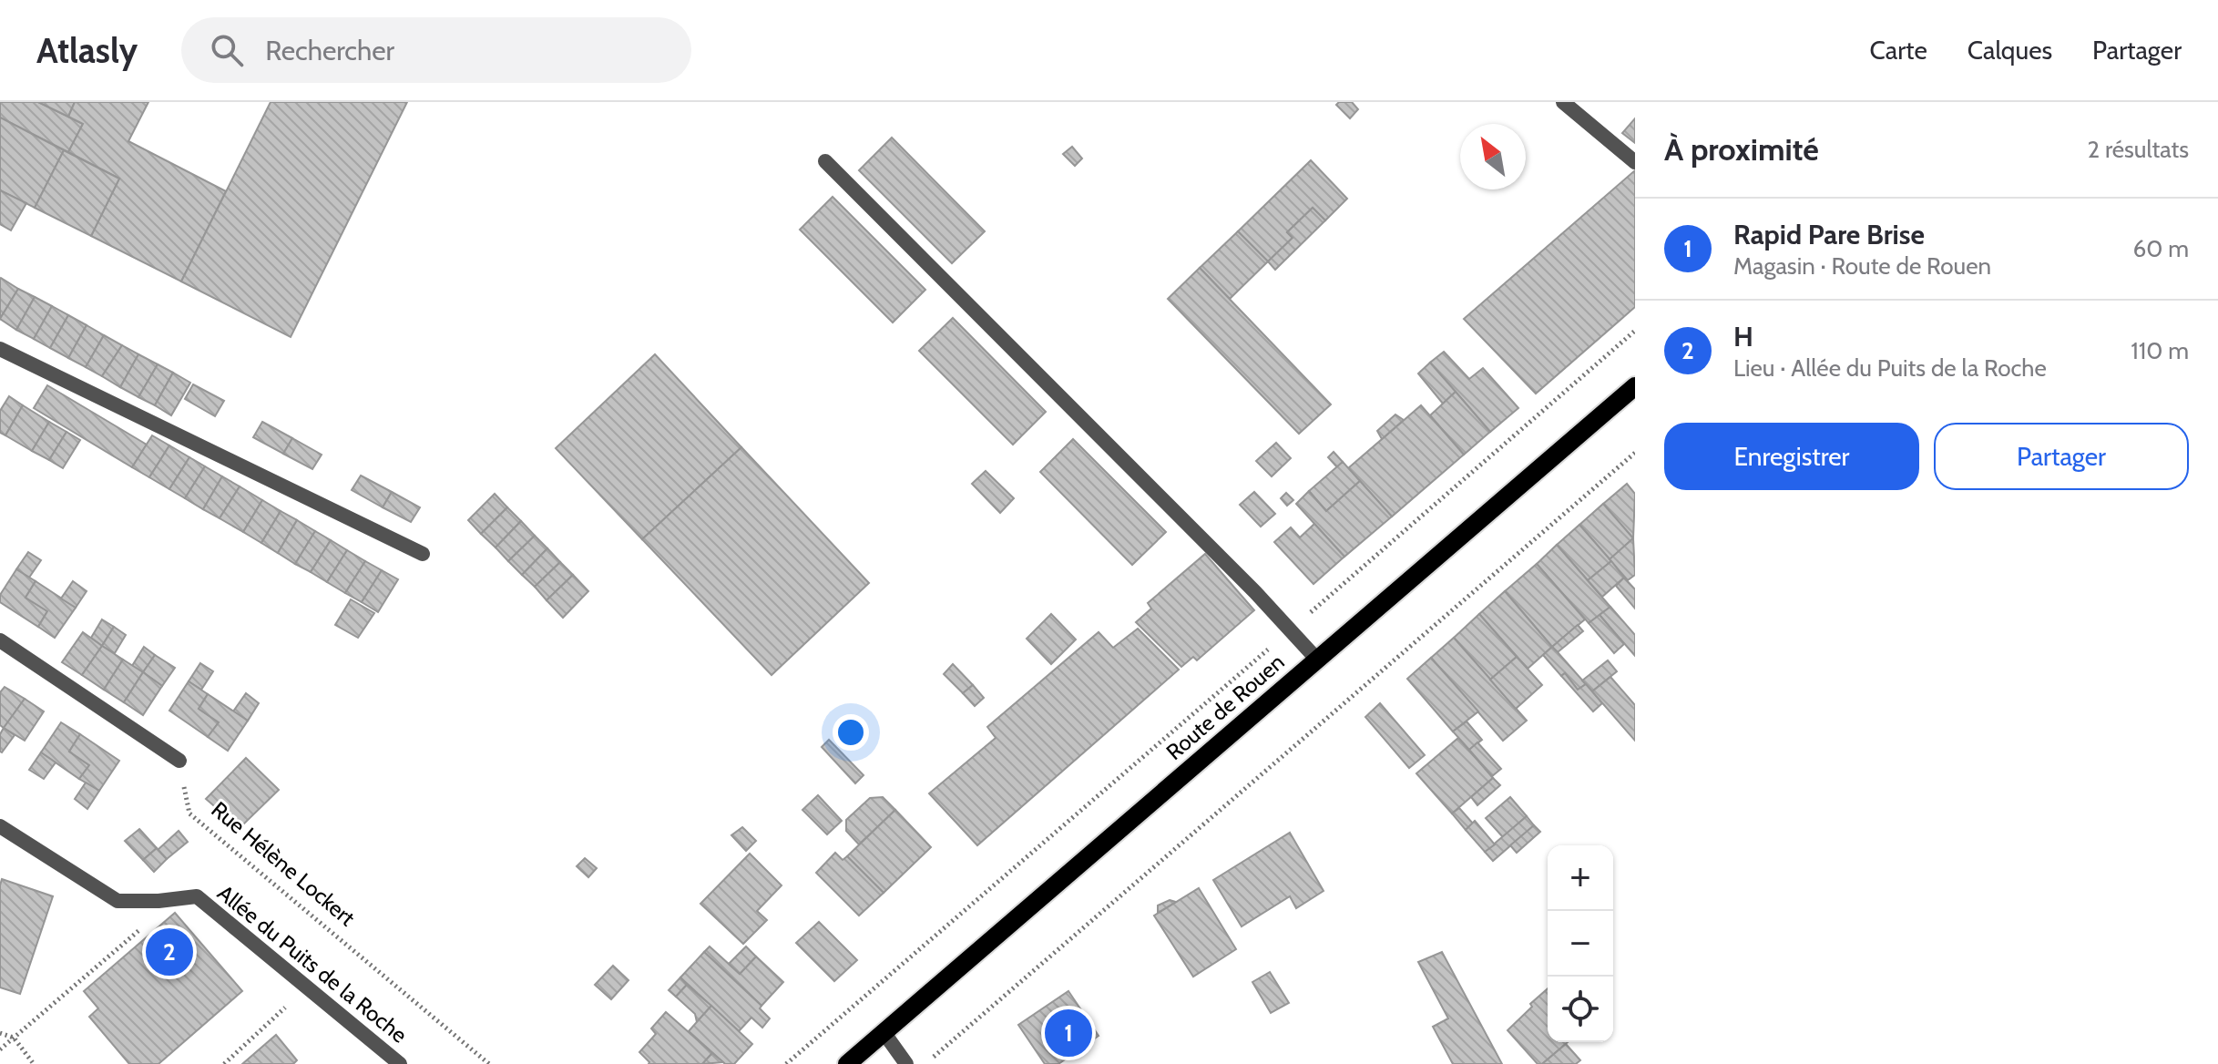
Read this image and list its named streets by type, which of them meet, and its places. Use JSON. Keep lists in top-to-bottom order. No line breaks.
{"streets":{"main road":["Route de Rouen"],"street":["Allée du Puits de la Roche"],"path":["Rue Hélène Lockert"]},"north":"top left","page":{"header":"Atlasly","search":"Rechercher","nav":["Carte","Calques","Partager"],"heading":["À proximité","2 résultats"],"list":[{"mark":"1","name":"Rapid Pare Brise","note":"Magasin · Route de Rouen","value":"60 m"},{"mark":"2","name":"H","note":"Lieu · Allée du Puits de la Roche","value":"110 m"}],"buttons":["Enregistrer","Partager"],"map_buttons":["+","−"],"pins":["2","1"]}}
